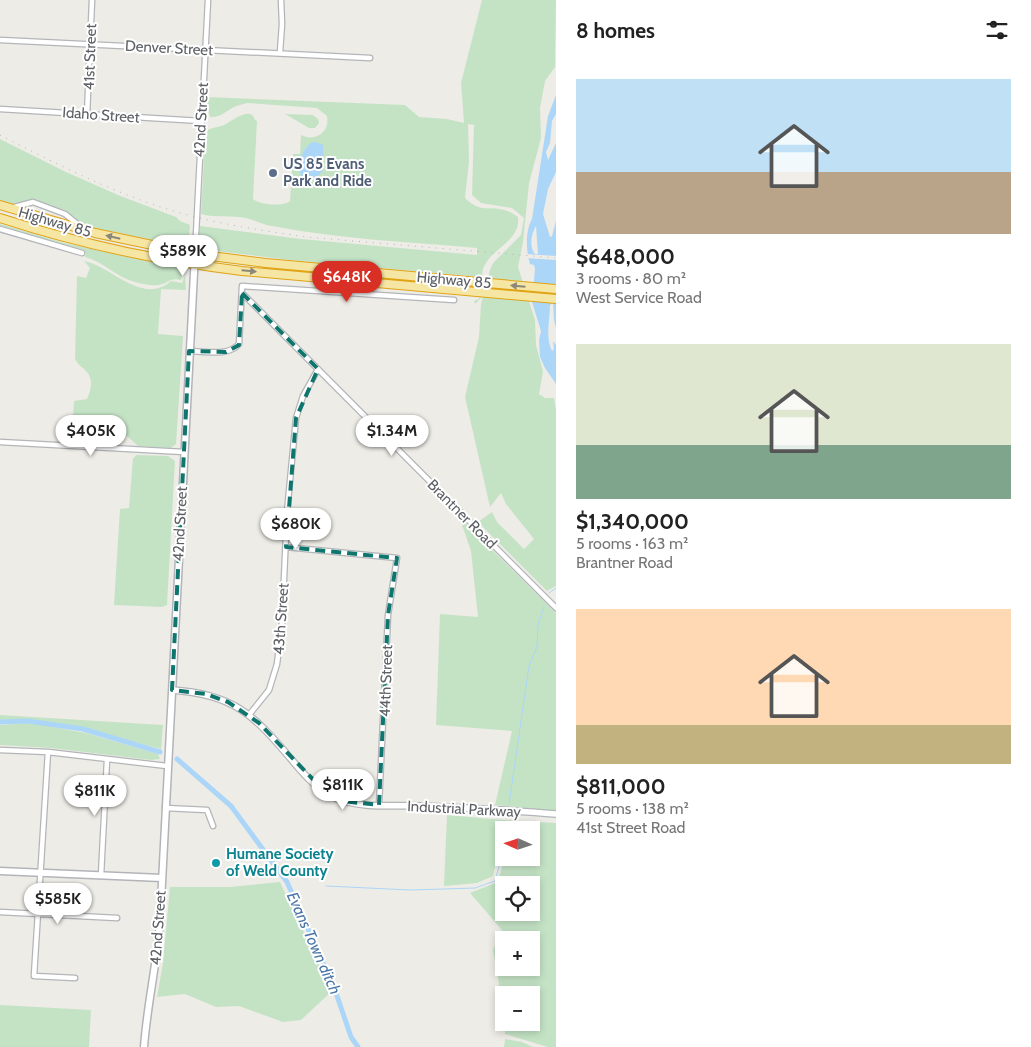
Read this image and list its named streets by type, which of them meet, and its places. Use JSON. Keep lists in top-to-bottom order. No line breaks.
{"streets":{"highway":["Highway 85"],"main road":["42nd Street"],"street":["Denver Street","41st Street","Idaho Street","Brantner Road","43th Street","44th Street","Industrial Parkway"]},"crossings":[["Denver Street","41st Street"],["Denver Street","42nd Street"],["41st Street","Idaho Street"],["Idaho Street","42nd Street"],["42nd Street","Highway 85"],["42nd Street","Industrial Parkway"],["Brantner Road","43th Street"],["43th Street","44th Street"],["43th Street","Industrial Parkway"],["44th Street","Industrial Parkway"]],"water":["Evans Town ditch"],"places":["US 85 Evans Park and Ride","Humane Society of Weld County"],"north":"left","page":{"heading":"8 homes","list":[{"name":"$648,000","note":"3 rooms · 80 m² · West Service Road"},{"name":"$1,340,000","note":"5 rooms · 163 m² · Brantner Road"},{"name":"$811,000","note":"5 rooms · 138 m² · 41st Street Road"}],"price":["$589K","$648K","$405K","$1.34M","$680K","$811K","$811K","$585K"],"map_buttons":["+","−"]}}
